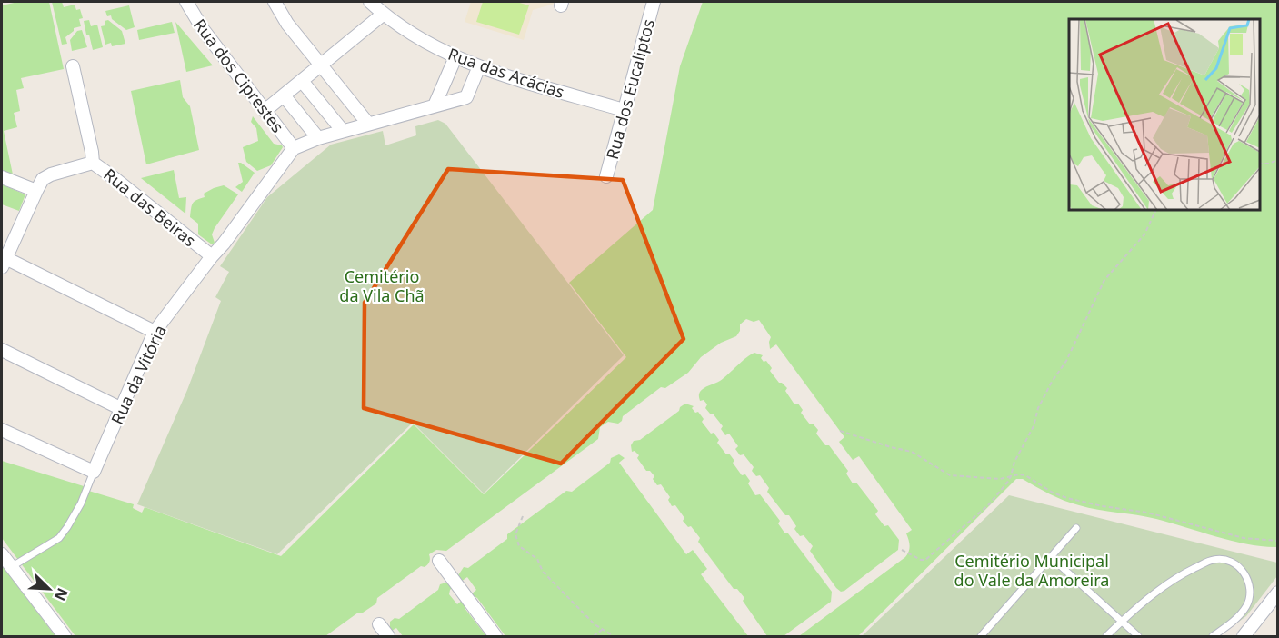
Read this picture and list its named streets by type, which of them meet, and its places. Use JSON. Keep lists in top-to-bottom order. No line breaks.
{"streets":{"street":["Rua das Acácias","Rua dos Ciprestes","Rua dos Eucaliptos","Rua das Beiras","Rua da Vitória"]},"crossings":[["Rua das Acácias","Rua dos Eucaliptos"],["Rua dos Ciprestes","Rua da Vitória"],["Rua das Beiras","Rua da Vitória"]],"parks":["Cemitério da Vila Chã","Cemitério Municipal do Vale da Amoreira"],"north":"bottom right"}
